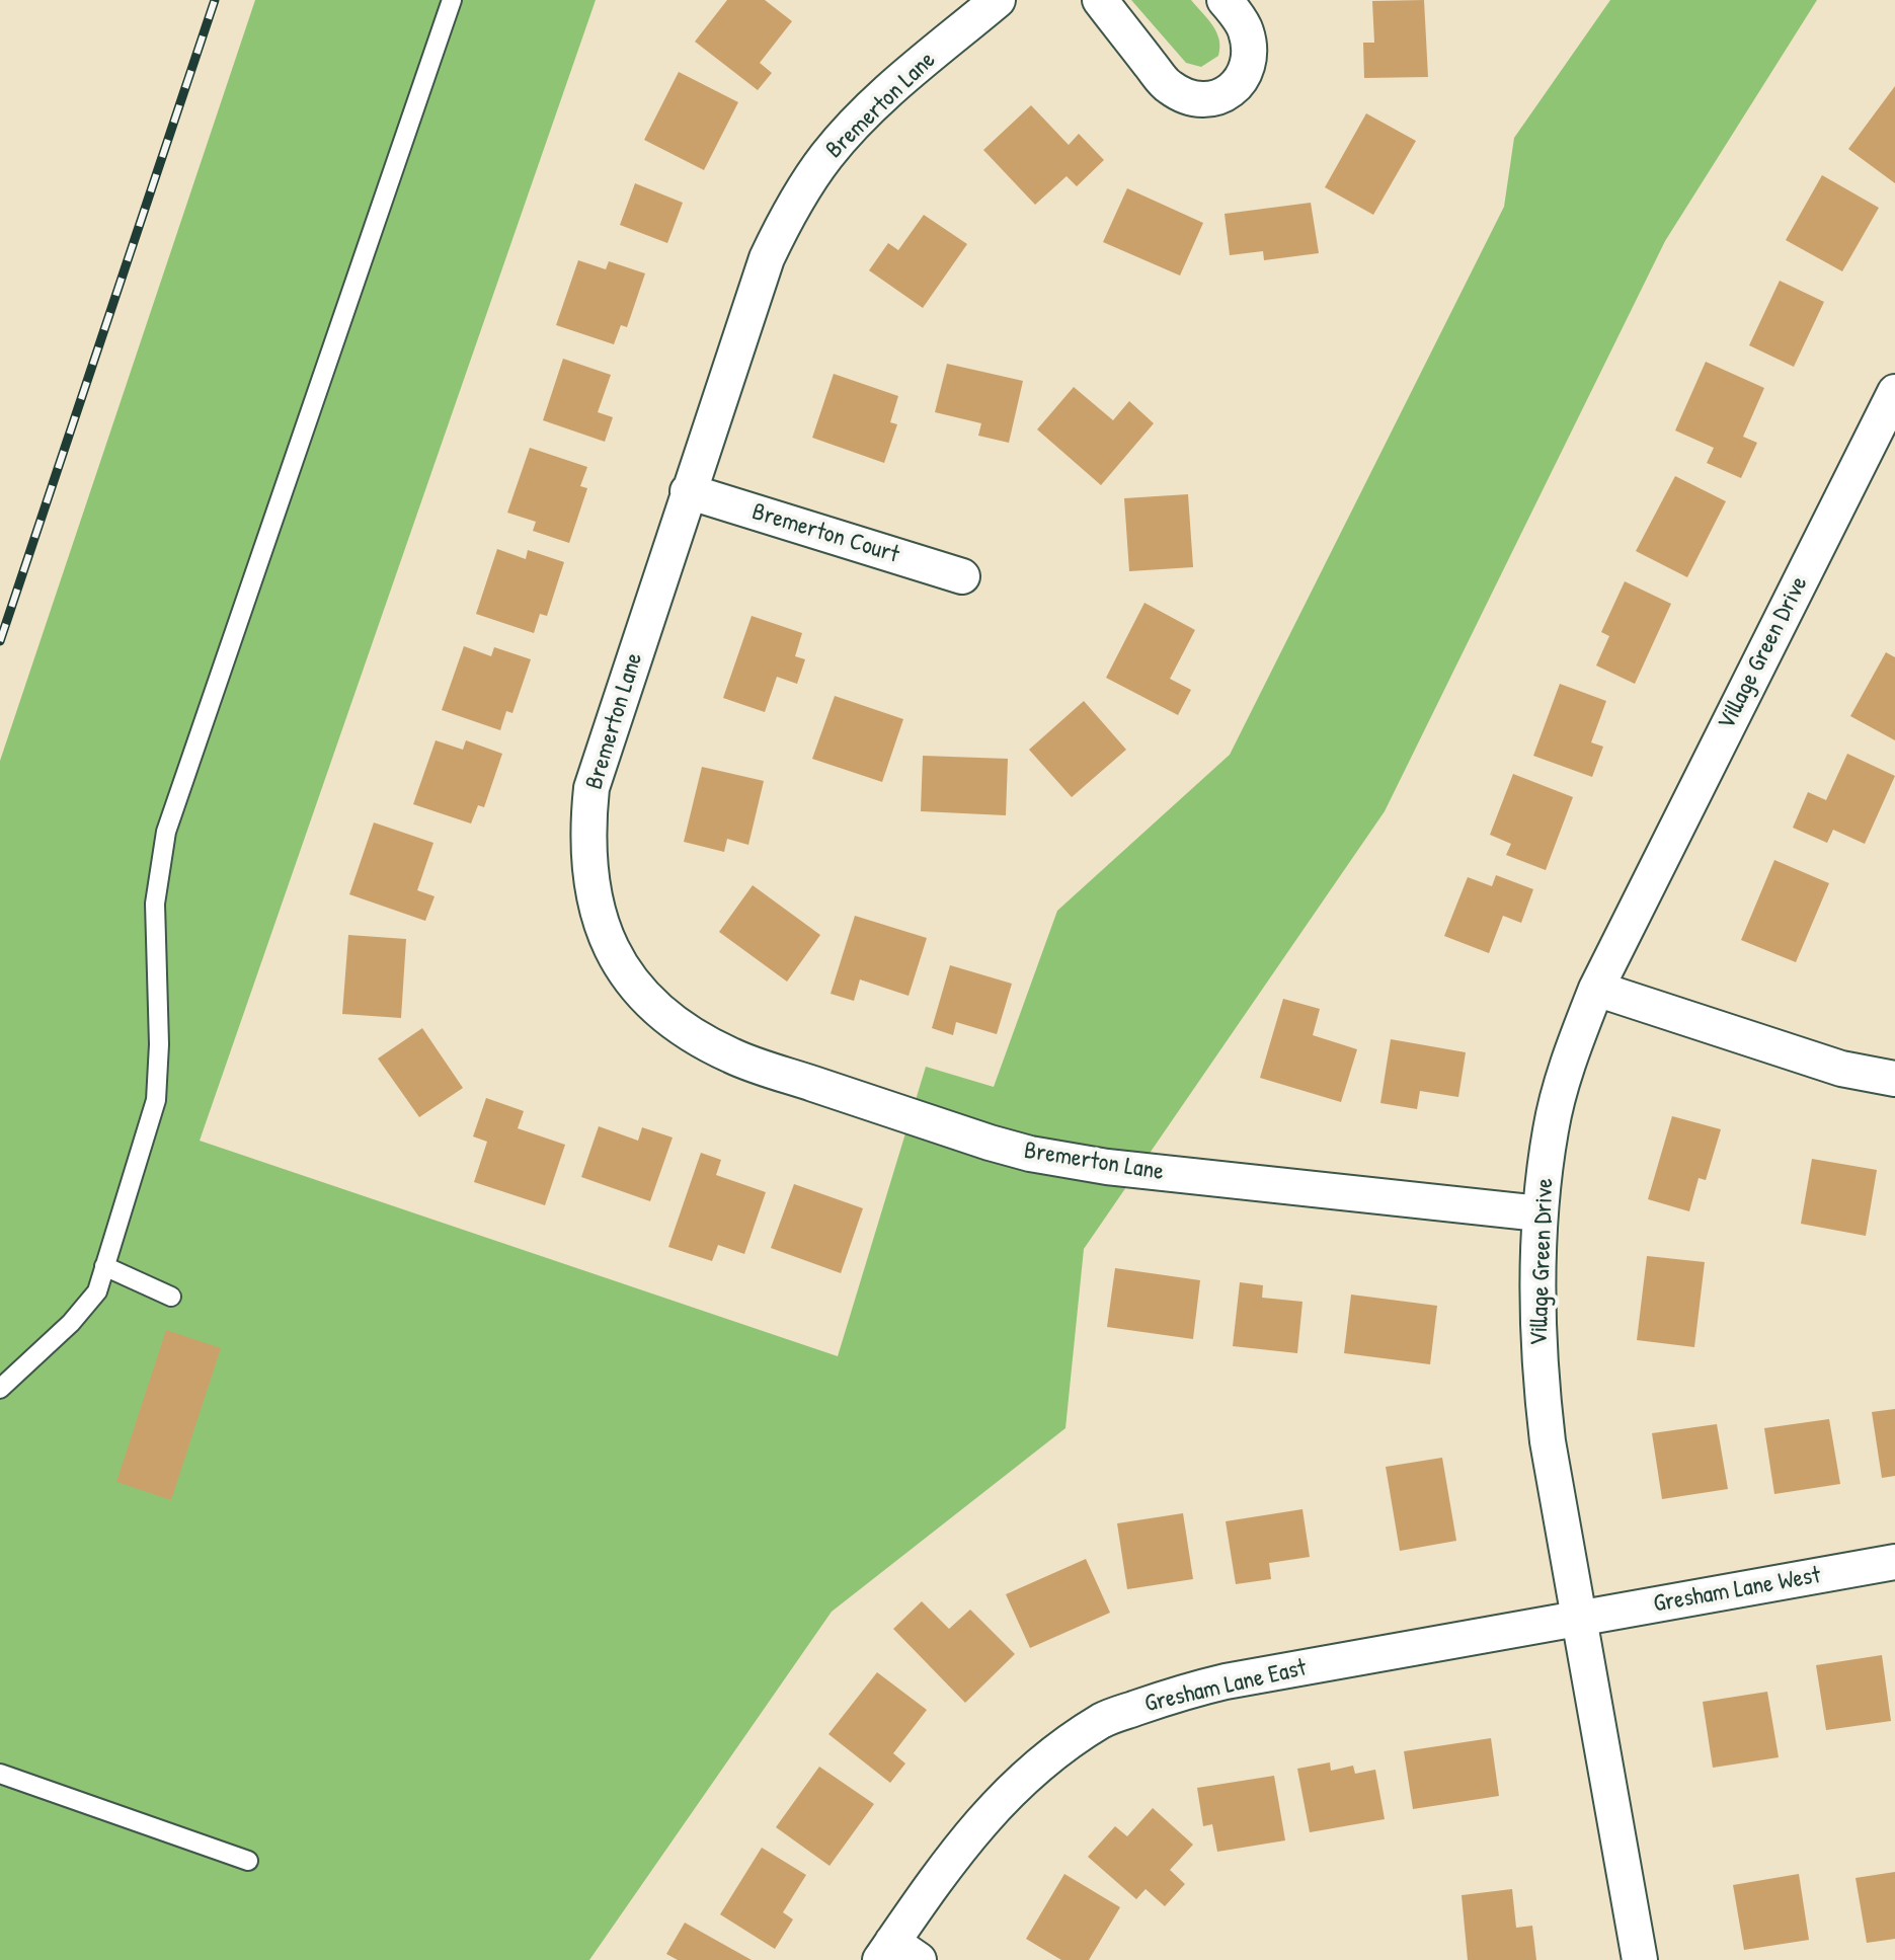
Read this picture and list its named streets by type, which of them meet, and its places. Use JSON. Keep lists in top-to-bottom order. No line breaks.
{"streets":{"street":["Bremerton Lane","Bremerton Court","Village Green Drive","Gresham Lane West","Gresham Lane East"]},"crossings":[["Bremerton Lane","Bremerton Court"],["Bremerton Lane","Village Green Drive"],["Village Green Drive","Gresham Lane West"],["Village Green Drive","Gresham Lane East"],["Gresham Lane West","Gresham Lane East"]]}
